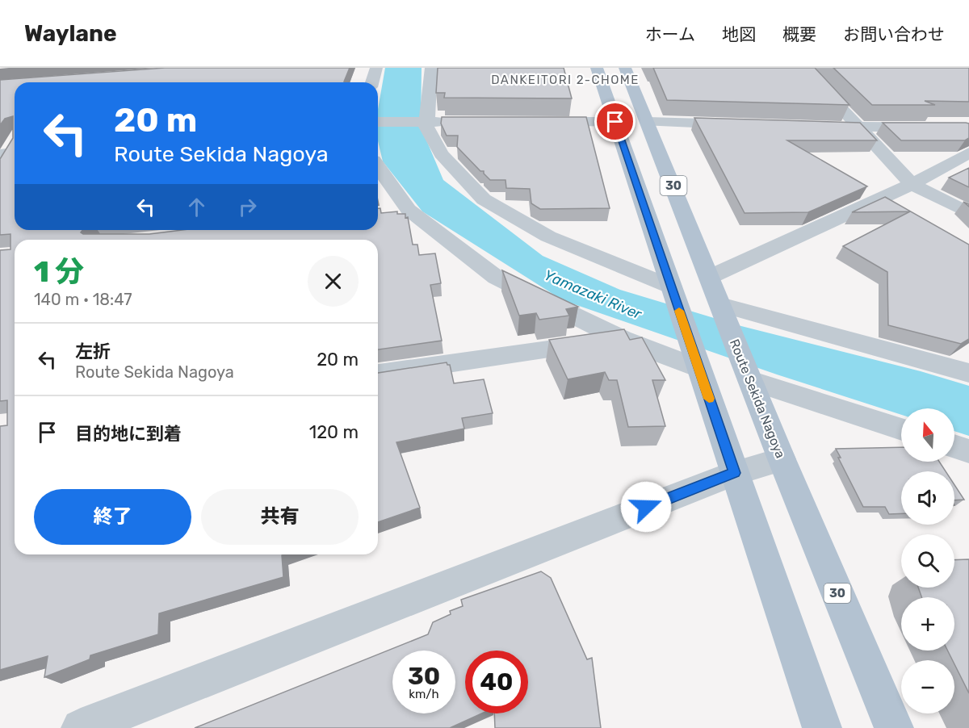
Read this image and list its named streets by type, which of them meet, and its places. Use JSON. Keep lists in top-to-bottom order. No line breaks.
{"streets":{"main road":["30","Route Sekida Nagoya"]},"districts":["DANKEITORI 2-CHOME"],"water":["Yamazaki River"],"north":"top","page":{"header":"Waylane","nav":["ホーム","地図","概要","お問い合わせ"],"turn":["20 m","Route Sekida Nagoya"],"heading":["1 分","140 m · 18:47"],"list":[{"name":"左折","note":"Route Sekida Nagoya","value":"20 m"},{"name":"目的地に到着","value":"120 m"}],"map_buttons":["+","−"],"buttons":["終了","共有"],"speed":"30 km/h","limit":"40"}}
